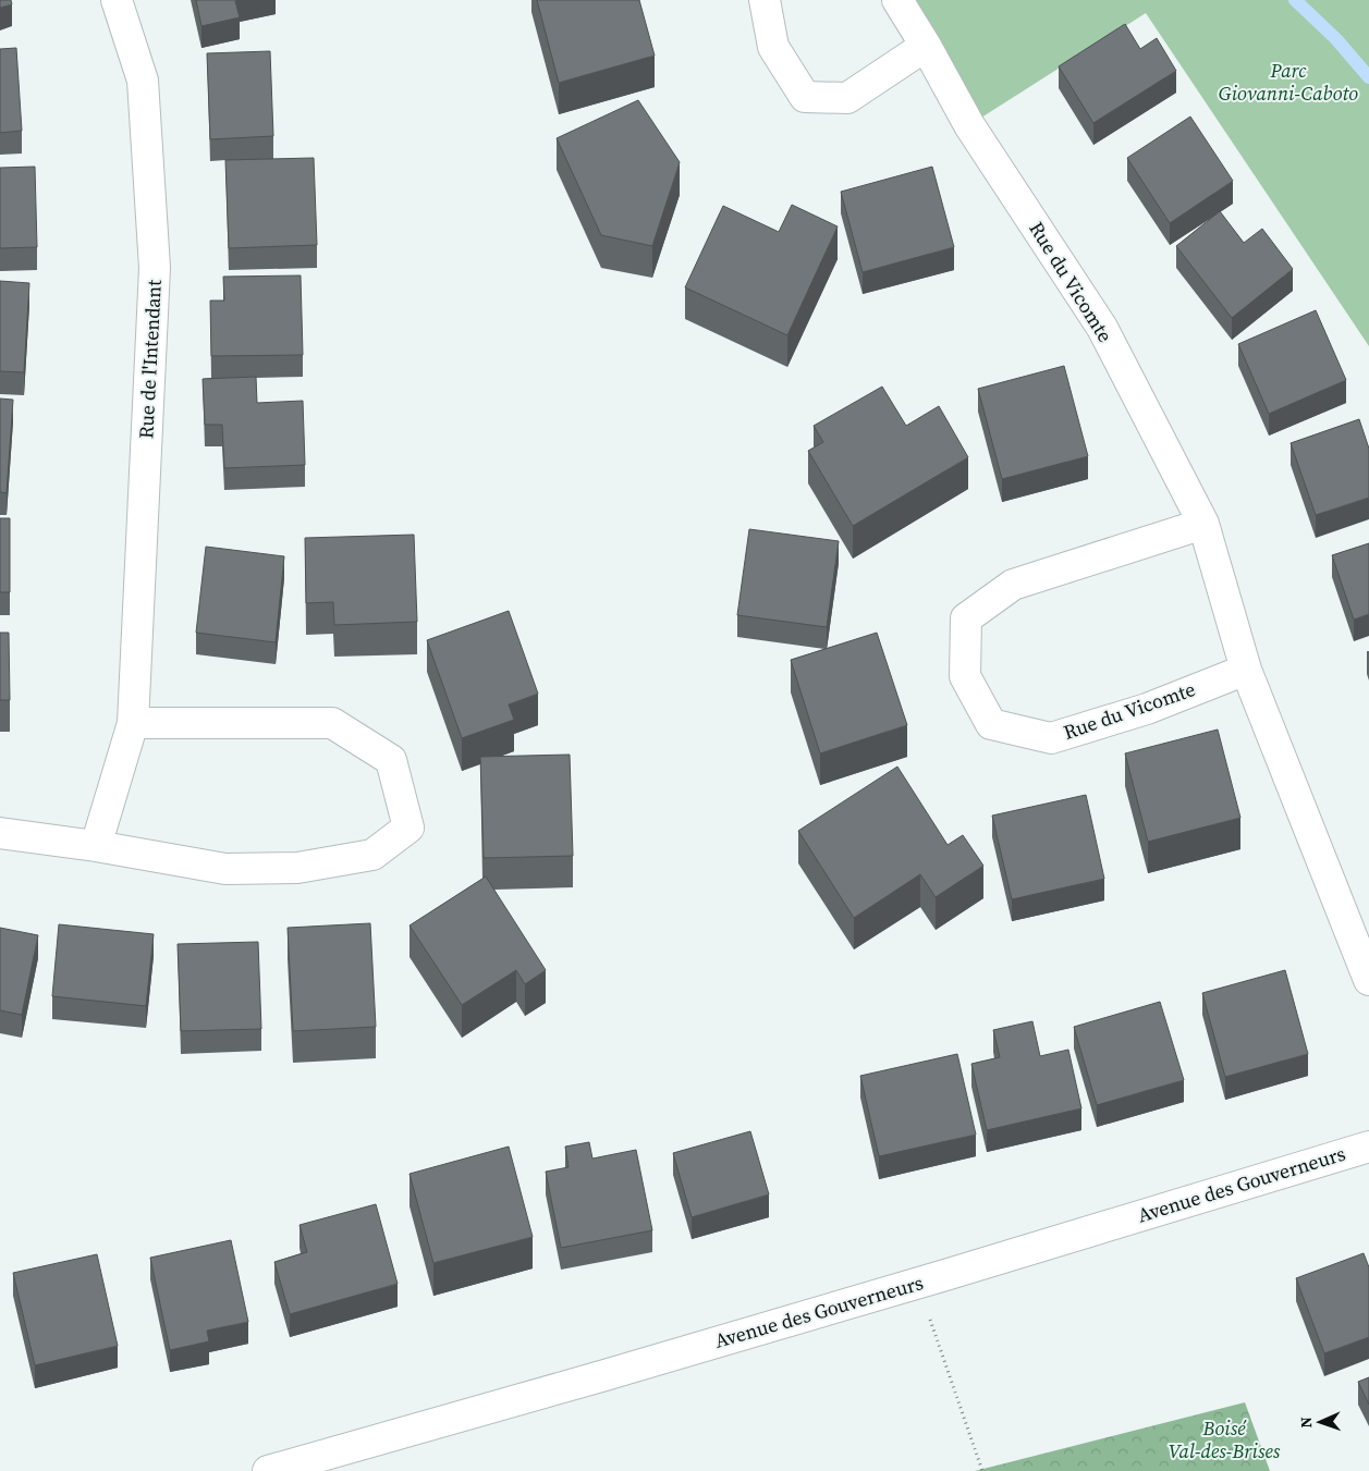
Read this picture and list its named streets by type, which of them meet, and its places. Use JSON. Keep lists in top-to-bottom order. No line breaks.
{"streets":{"street":["Rue du Vicomte","Rue de l'Intendant","Avenue des Gouverneurs"]},"parks":["Parc Giovanni-Caboto","Boisé Val-des-Brises"],"north":"left"}
